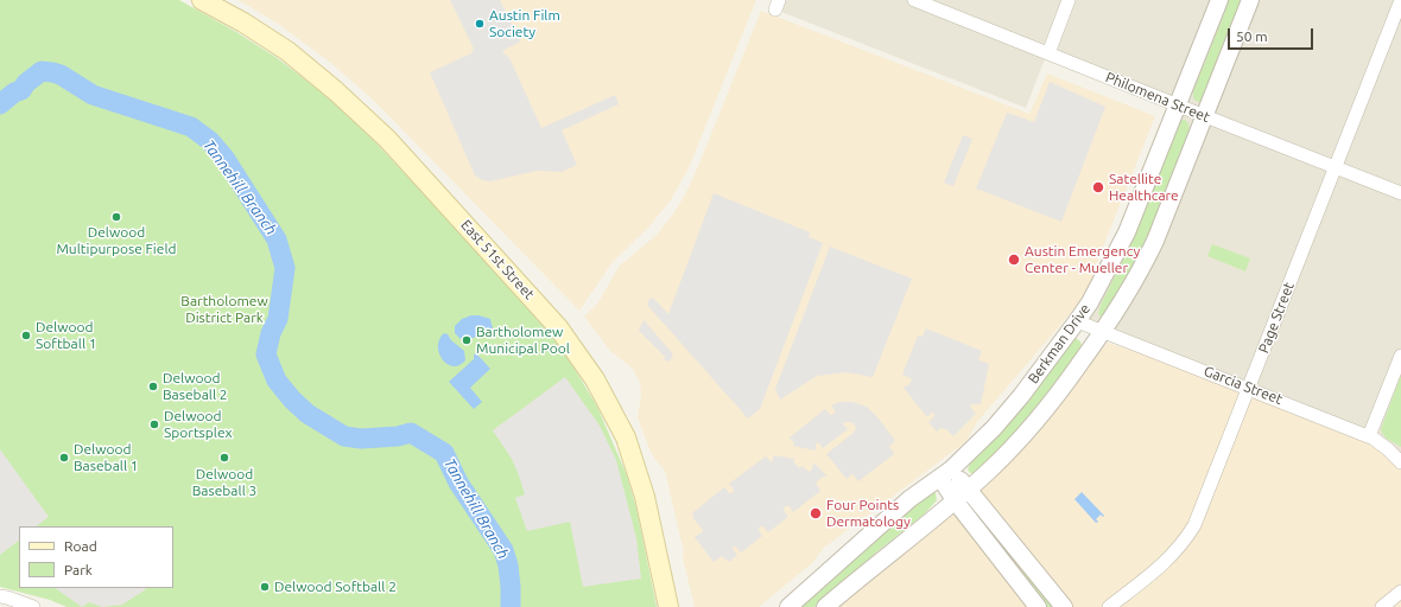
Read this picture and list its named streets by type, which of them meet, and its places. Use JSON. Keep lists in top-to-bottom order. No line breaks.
{"streets":{"main road":["East 51st Street"],"street":["Philomena Street","Page Street","Berkman Drive","Garcia Street"]},"crossings":[["Philomena Street","Page Street"],["Philomena Street","Berkman Drive"],["Page Street","Garcia Street"],["Berkman Drive","Garcia Street"]],"water":["Tannehill Branch"],"parks":["Bartholomew District Park"],"places":["Austin Film Society","Satellite Healthcare","Delwood Multipurpose Field","Austin Emergency Center - Mueller","Delwood Softball 1","Bartholomew Municipal Pool","Delwood Baseball 2","Delwood Sportsplex","Delwood Baseball 1","Delwood Baseball 3","Four Points Dermatology","Delwood Softball 2"],"legend":["Road","Park"],"scale_bar":"50 m"}
